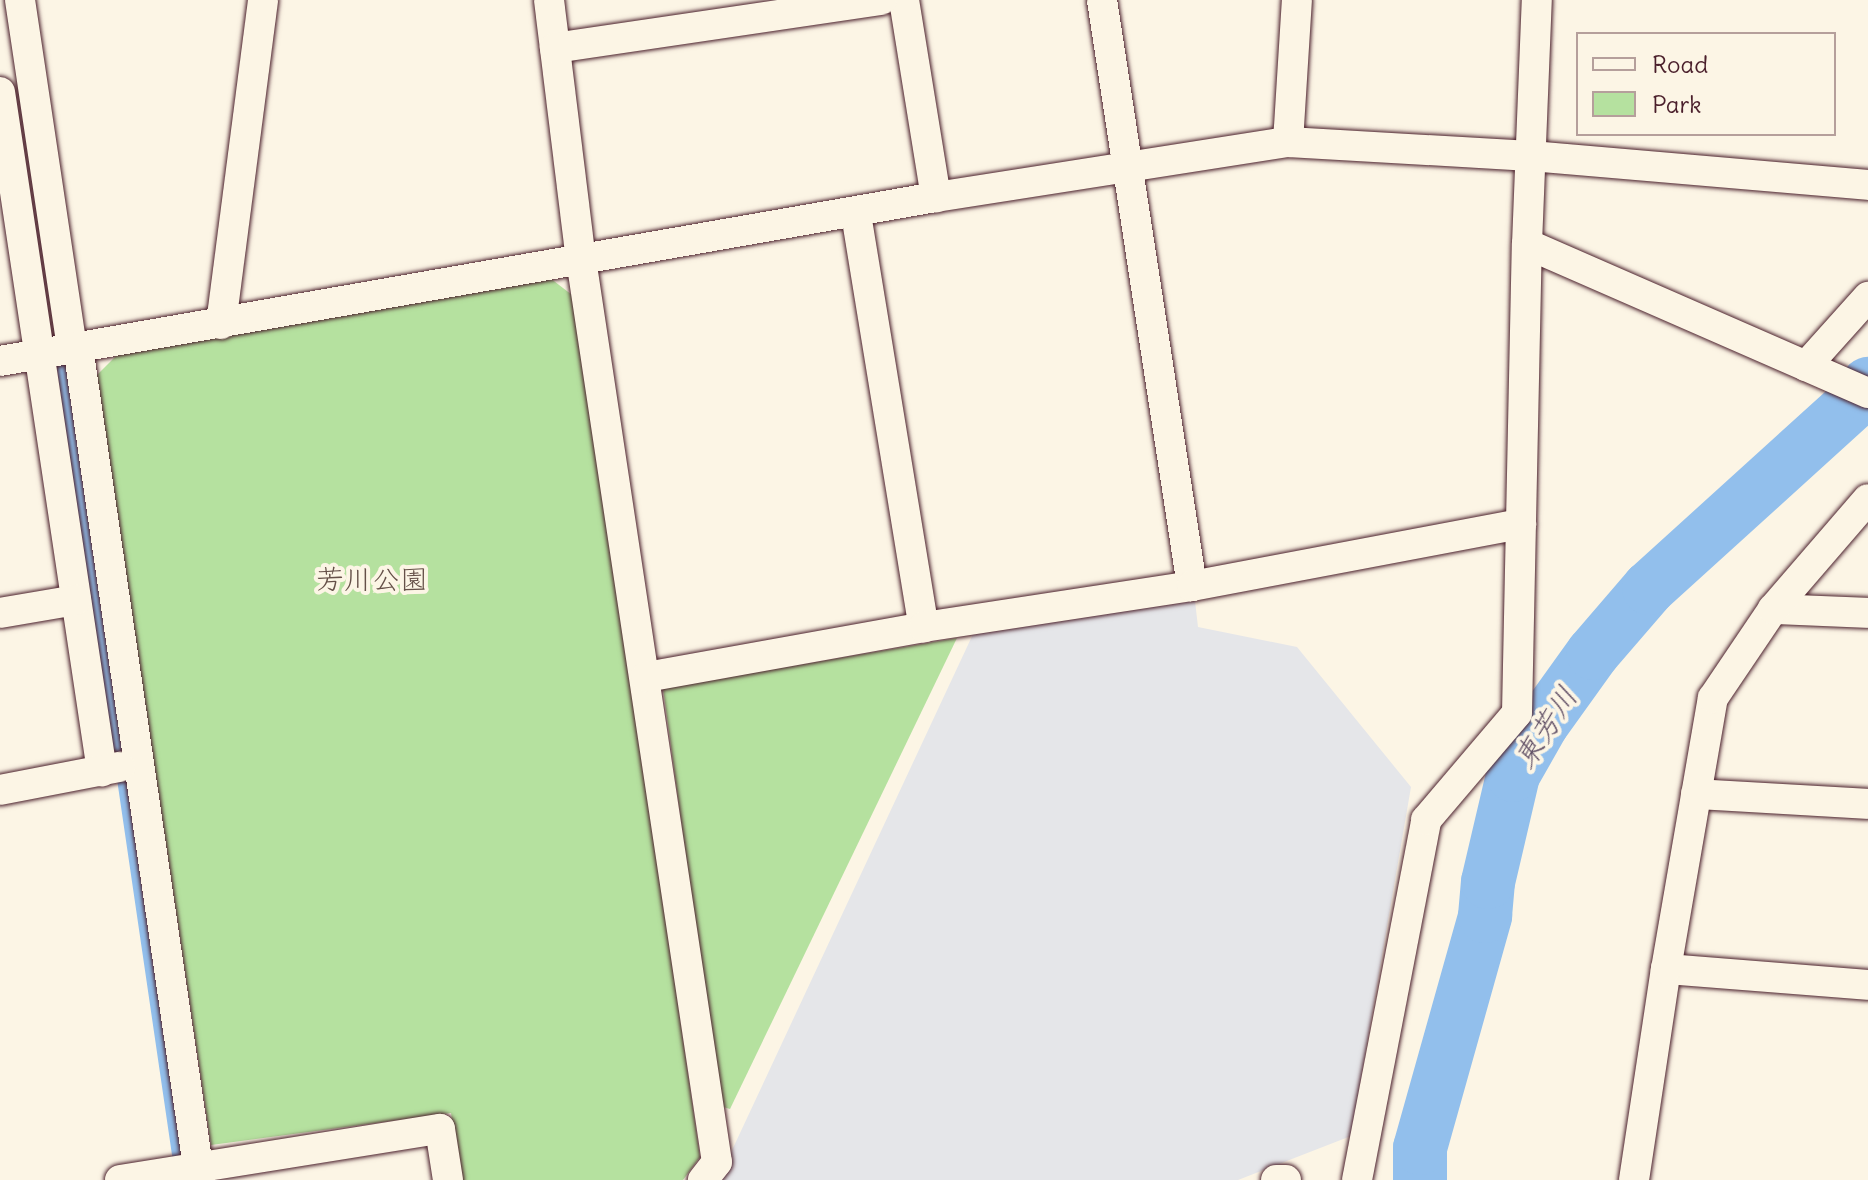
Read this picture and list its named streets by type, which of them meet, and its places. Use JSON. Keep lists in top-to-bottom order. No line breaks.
{"water":["東芳川"],"parks":["芳川公園"],"legend":["Road","Park"]}
